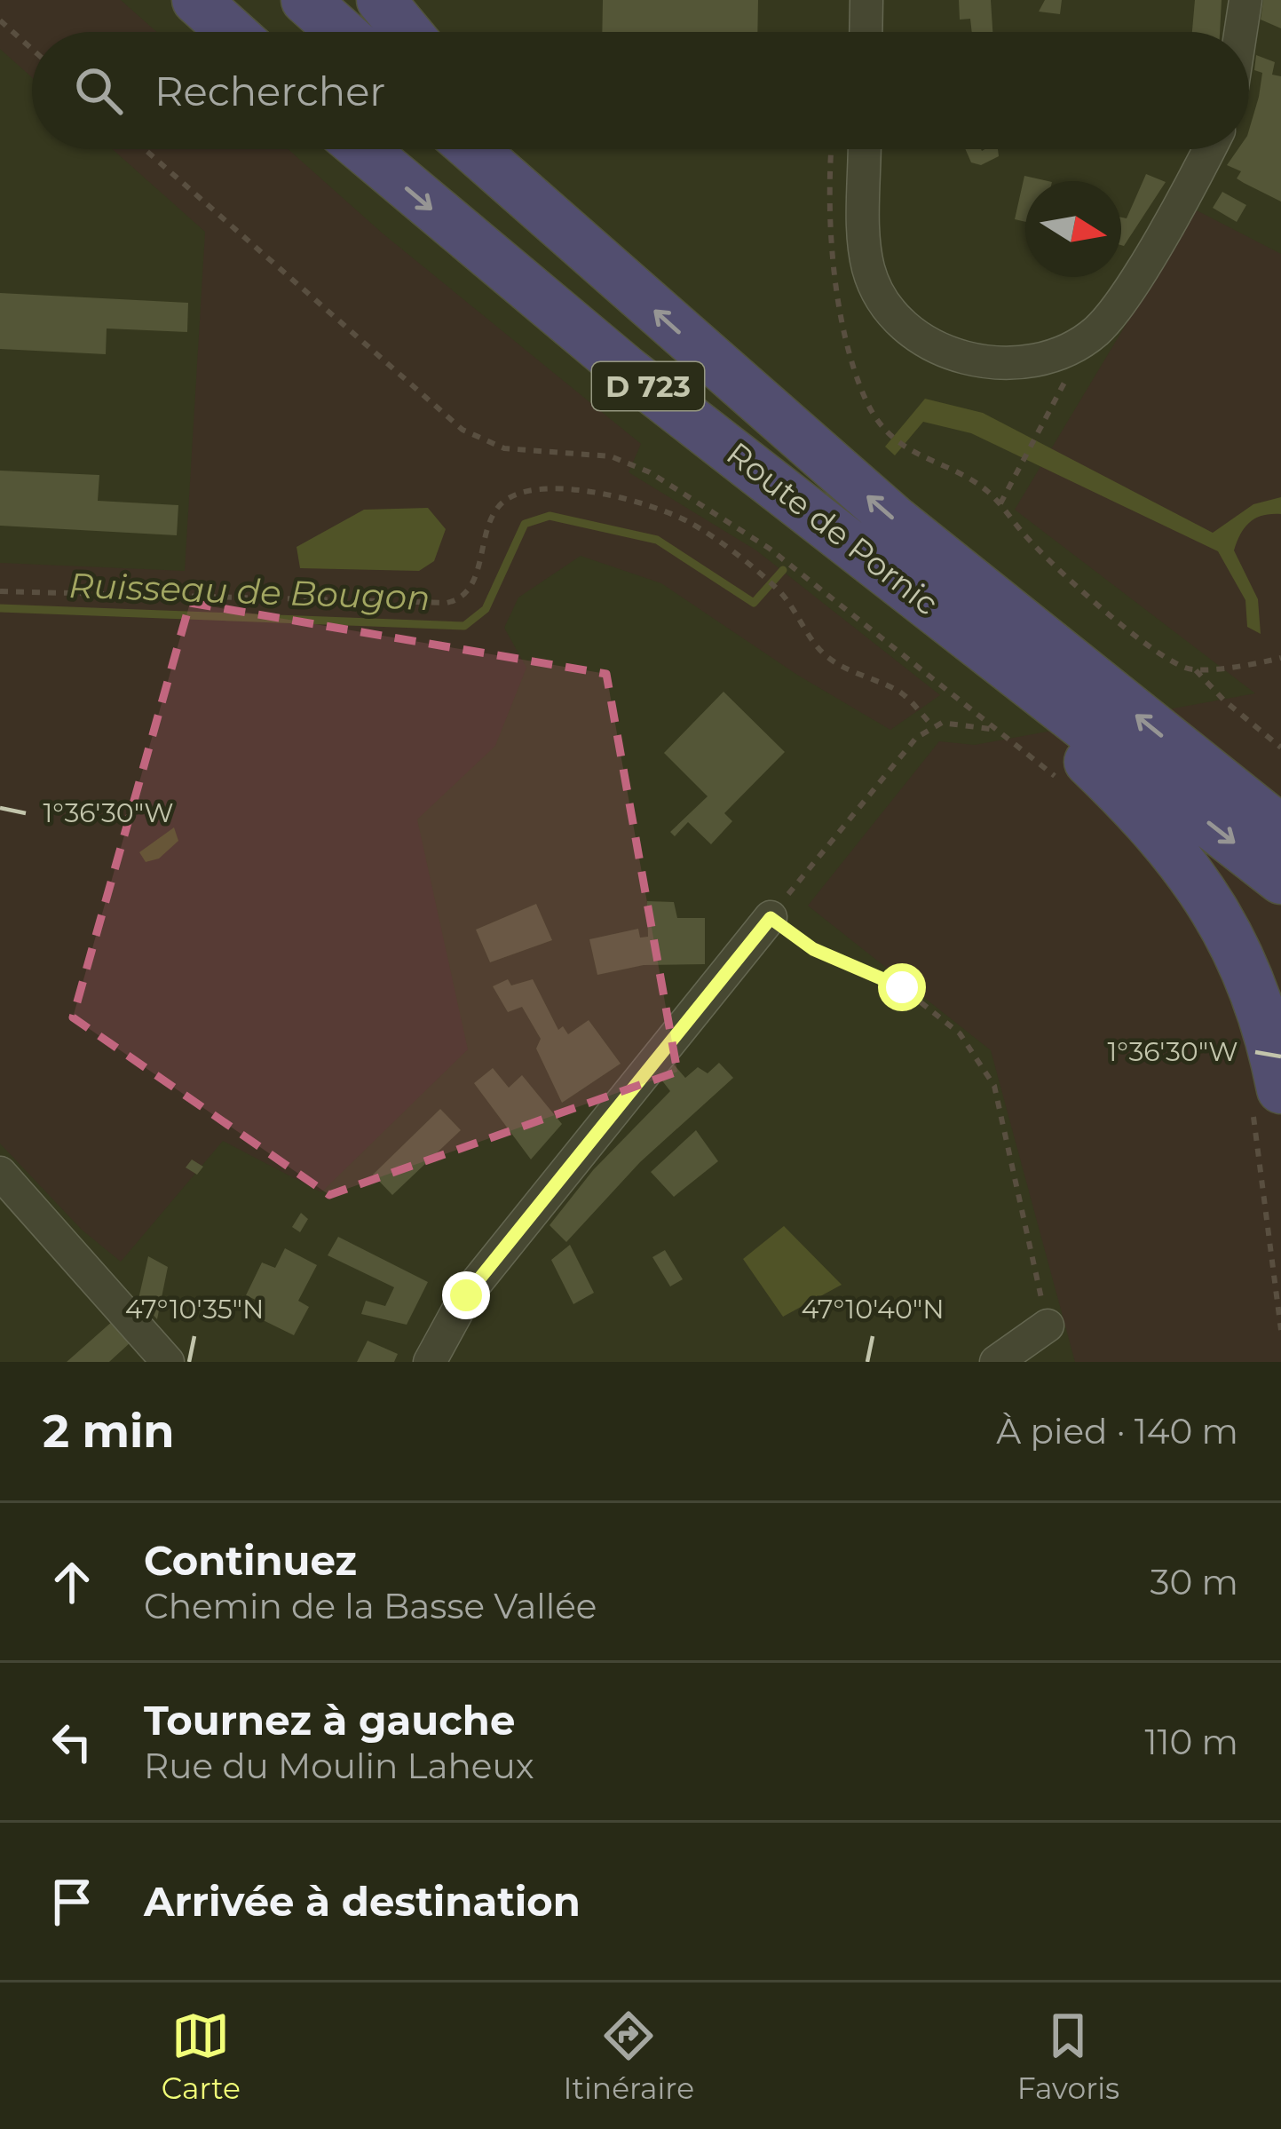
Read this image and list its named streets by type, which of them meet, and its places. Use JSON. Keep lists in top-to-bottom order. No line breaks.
{"streets":{"highway":["D 723","Route de Pornic"]},"water":["Ruisseau de Bougon"],"north":"right","page":{"search":"Rechercher","heading":["2 min","À pied · 140 m"],"list":[["Continuez","Chemin de la Basse Vallée","30 m"],["Tournez à gauche","Rue du Moulin Laheux","110 m"],"Arrivée à destination"],"nav":["Carte","Itinéraire","Favoris"]},"coordinates":["1°36'30\"W","47°10'35\"N","47°10'40\"N"]}
